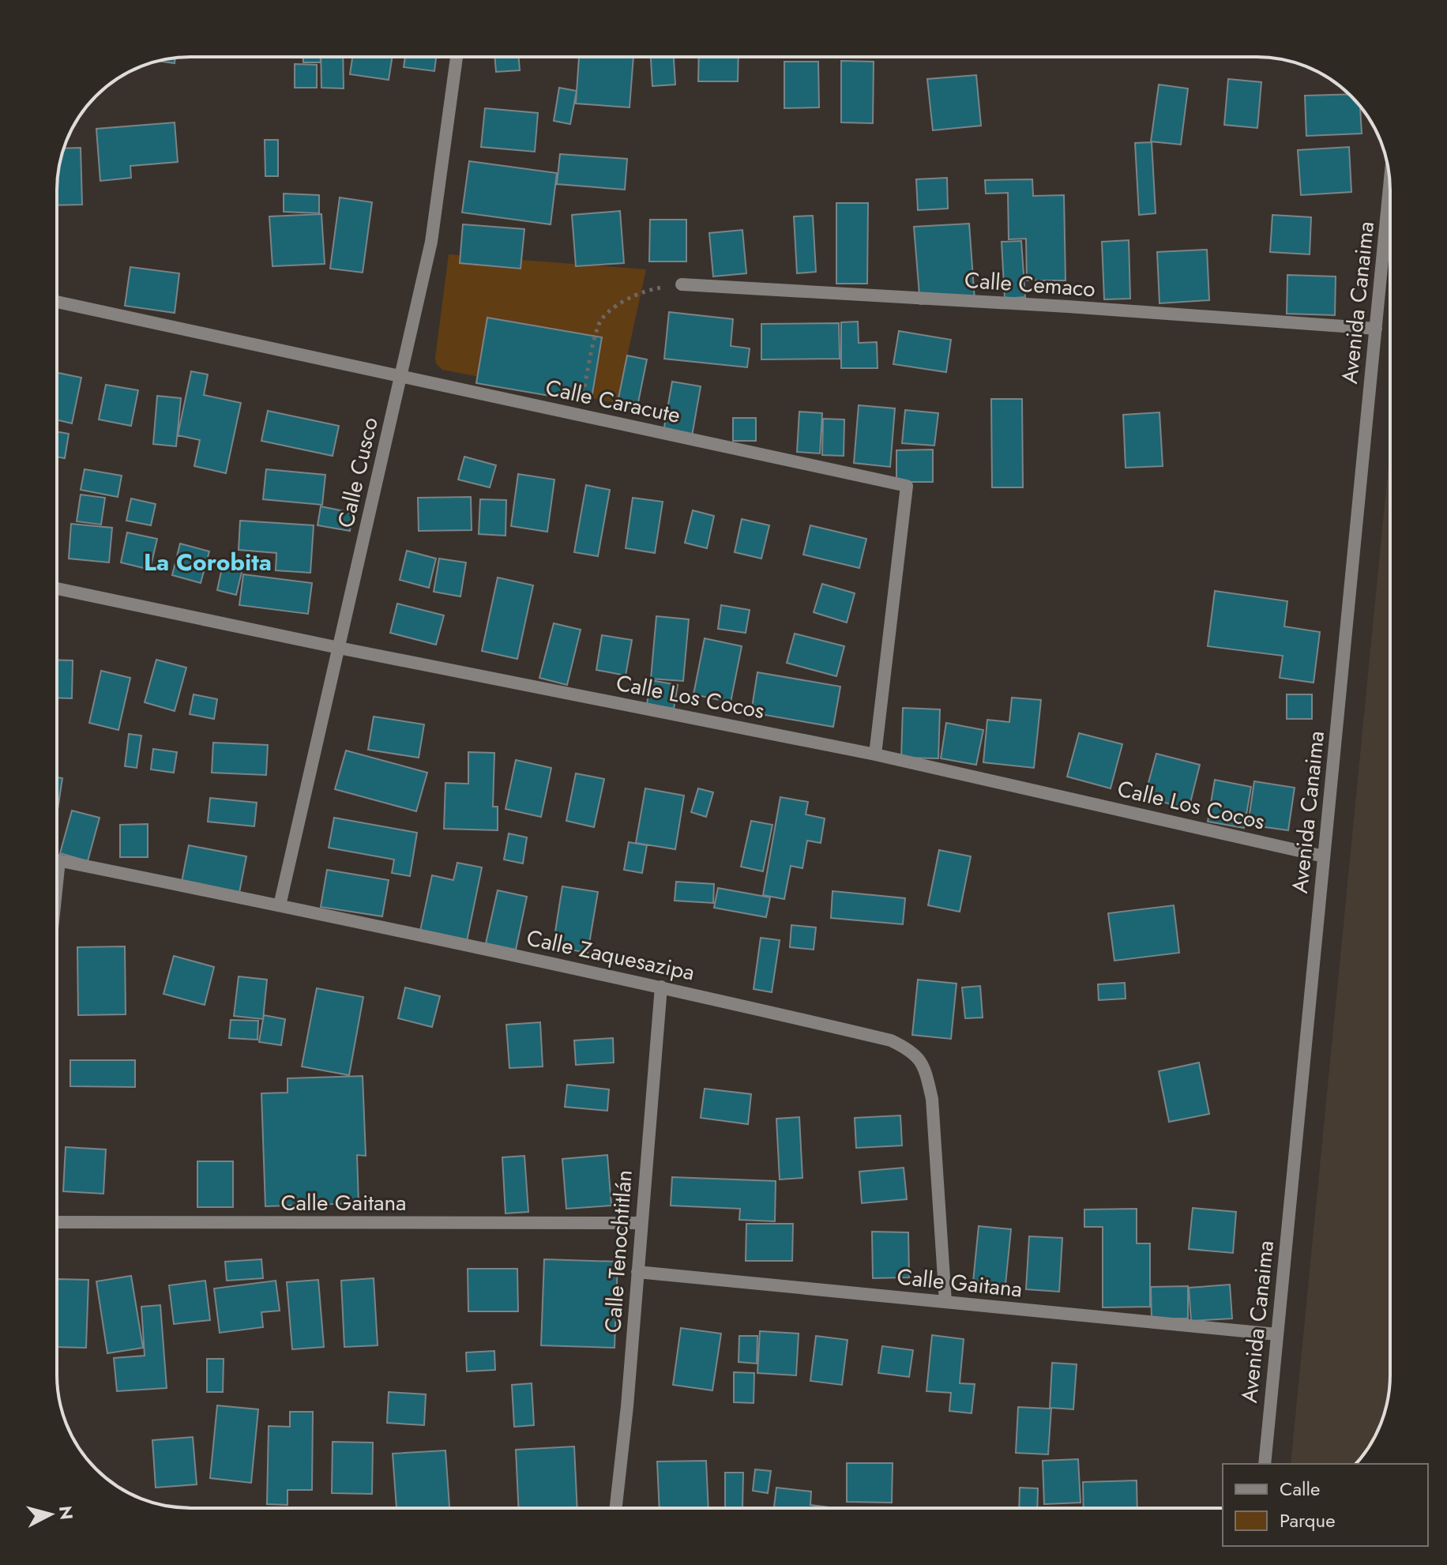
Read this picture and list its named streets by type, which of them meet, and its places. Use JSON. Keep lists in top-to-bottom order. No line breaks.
{"streets":{"street":["Calle Cemaco","Avenida Canaima","Calle Caracute","Calle Cusco","Calle Los Cocos","Calle Zaquesazipa","Calle Gaitana","Calle Tenochtitlán"]},"crossings":[["Calle Cemaco","Avenida Canaima"],["Avenida Canaima","Calle Los Cocos"],["Avenida Canaima","Calle Gaitana"],["Calle Caracute","Calle Cusco"],["Calle Caracute","Calle Los Cocos"],["Calle Cusco","Calle Los Cocos"],["Calle Cusco","Calle Zaquesazipa"],["Calle Zaquesazipa","Calle Gaitana"],["Calle Zaquesazipa","Calle Tenochtitlán"],["Calle Gaitana","Calle Tenochtitlán"]],"districts":["La Corobita"],"legend":["Calle","Parque"],"north":"right"}
